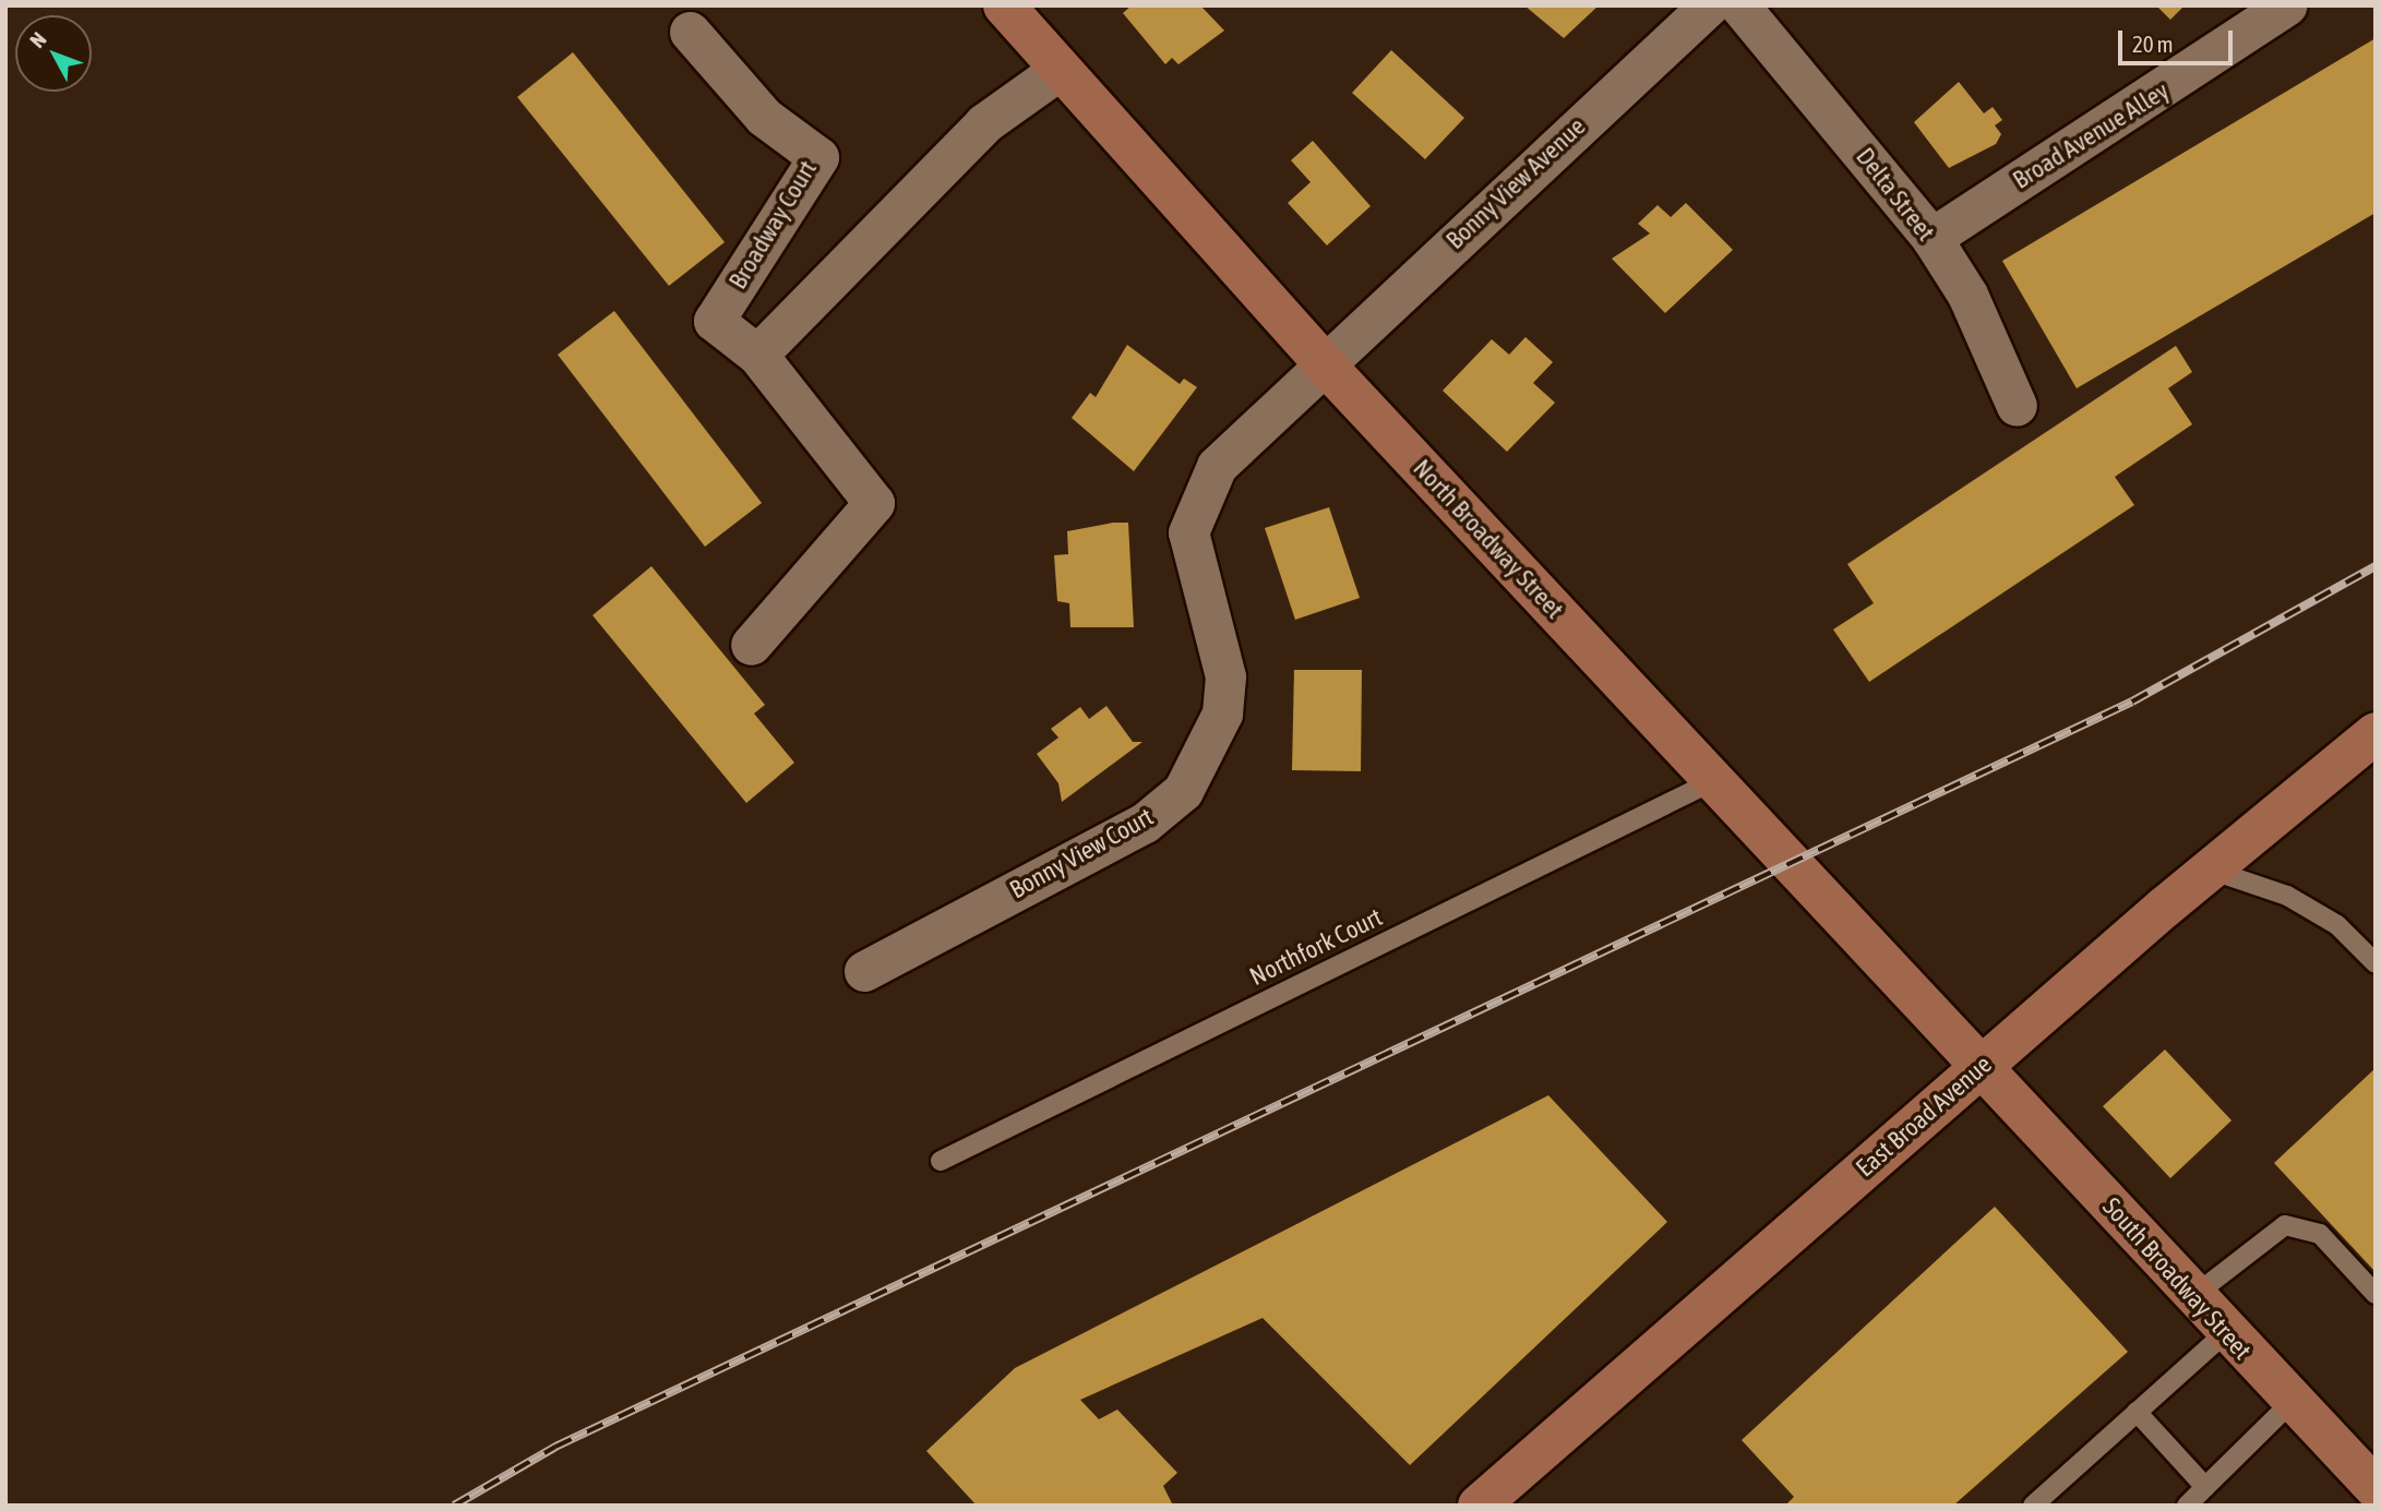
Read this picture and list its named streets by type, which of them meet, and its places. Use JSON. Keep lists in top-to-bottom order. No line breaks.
{"streets":{"main road":["North Broadway Street","East Broad Avenue","South Broadway Street"],"street":["Broad Avenue Alley","Bonny View Avenue","Delta Street","Broadway Court","Bonny View Court"],"lane":["Northfork Court"]},"crossings":[["Broad Avenue Alley","Delta Street"],["Bonny View Avenue","North Broadway Street"],["Bonny View Avenue","Bonny View Court"],["North Broadway Street","Bonny View Court"],["North Broadway Street","Northfork Court"],["North Broadway Street","East Broad Avenue"],["North Broadway Street","South Broadway Street"],["East Broad Avenue","South Broadway Street"]],"scale_bar":"20 m","north":"top left"}
